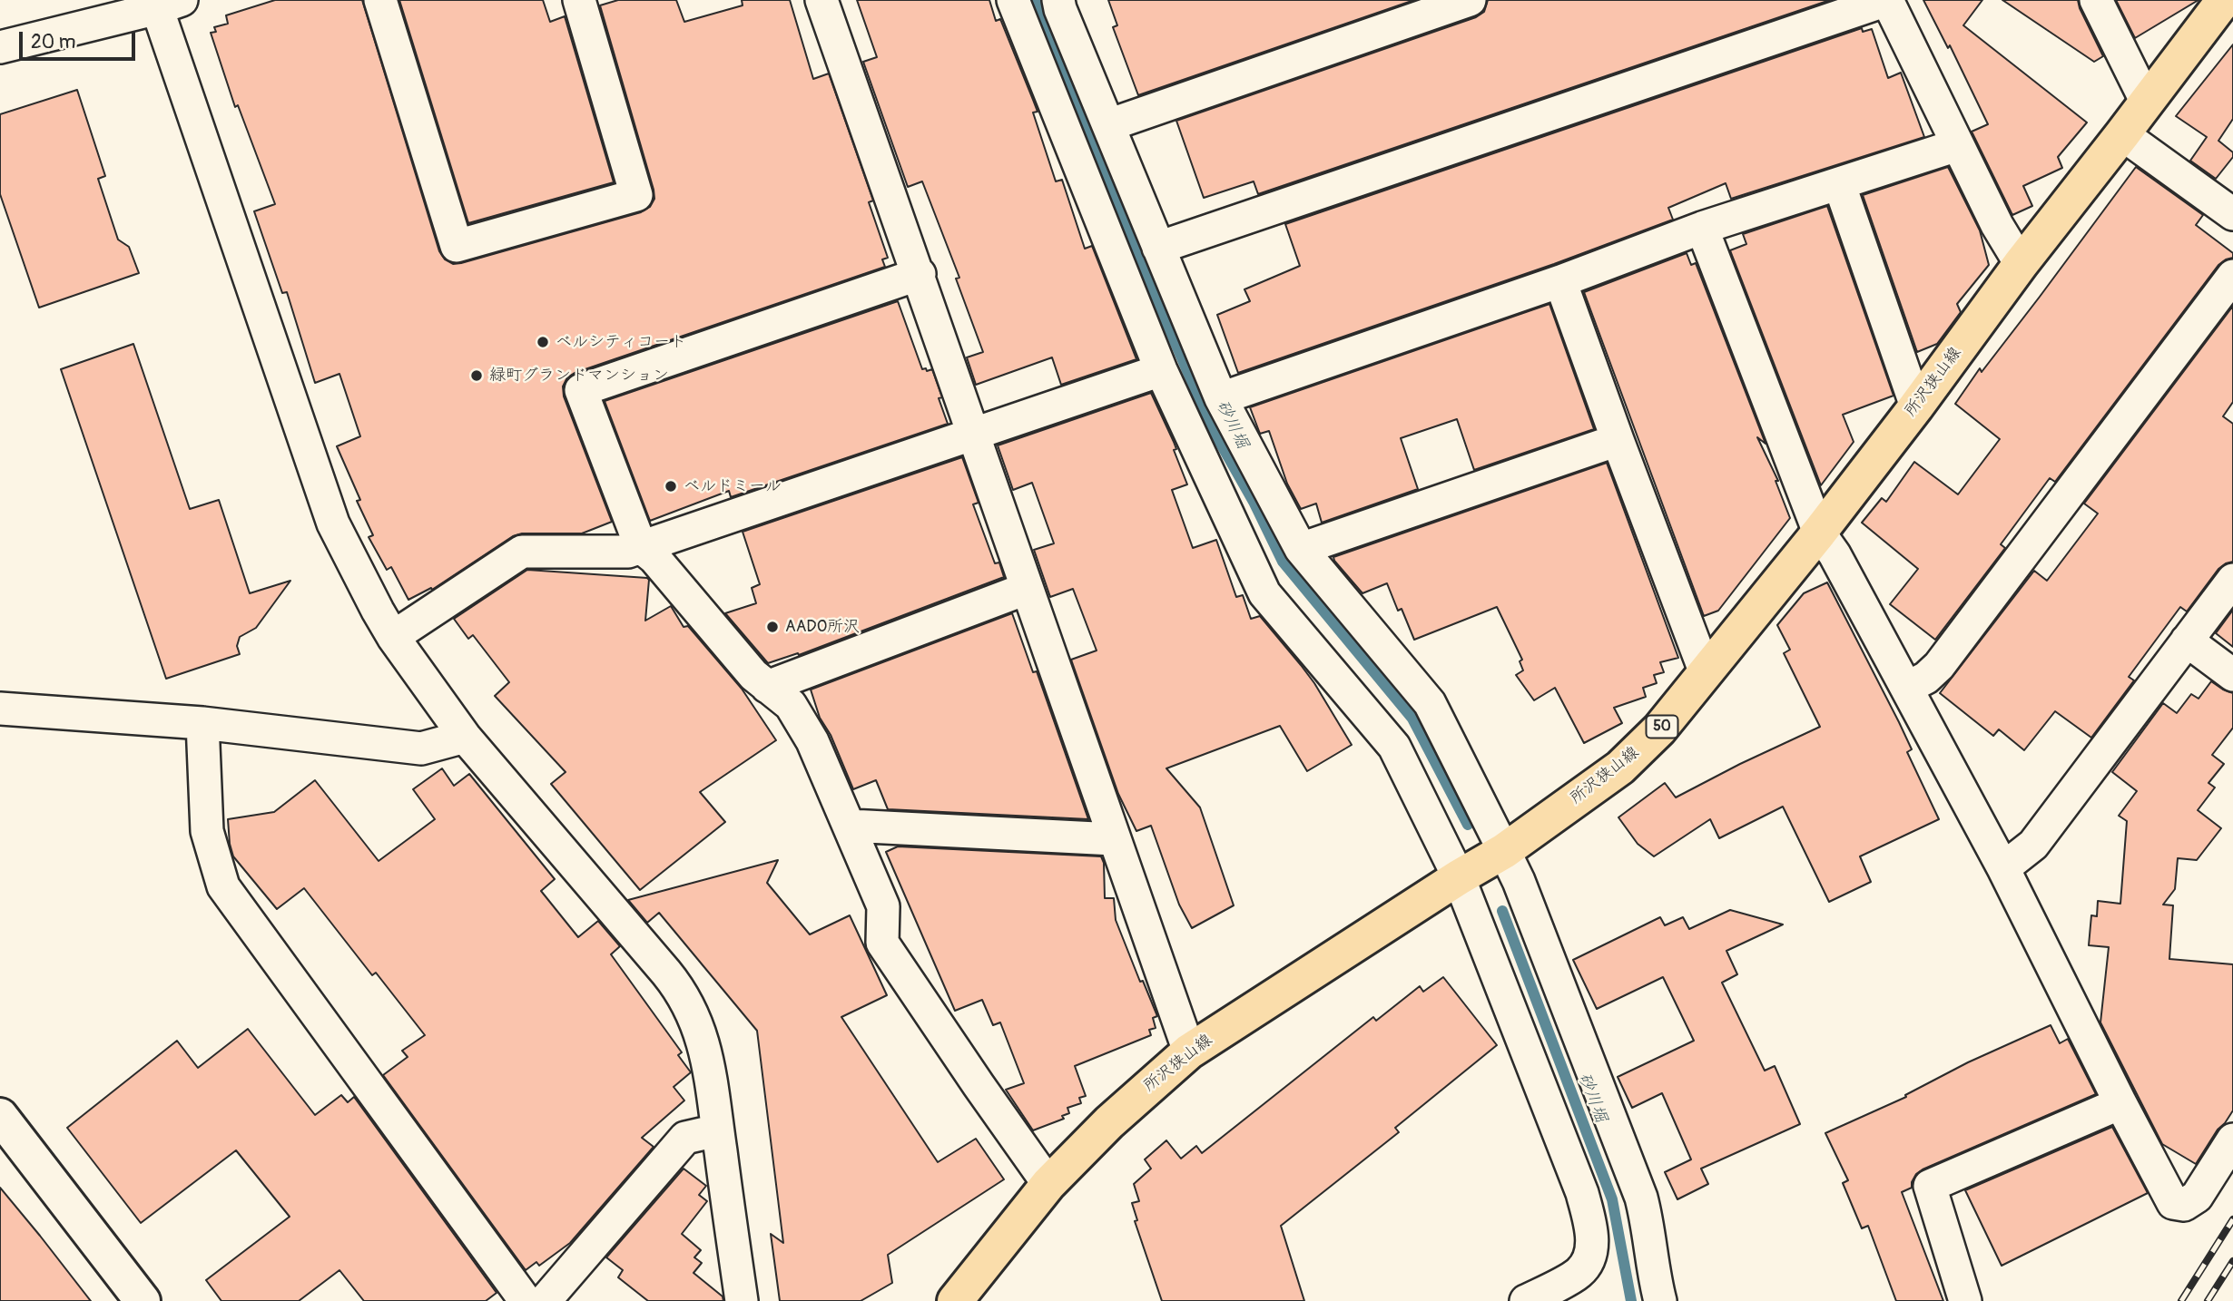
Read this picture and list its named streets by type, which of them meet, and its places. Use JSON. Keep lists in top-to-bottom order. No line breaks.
{"streets":{"main road":["所沢狭山線","50"]},"water":["砂川堀"],"places":["ベルシティコート","緑町グランドマンション","ベルドミール","AADO所沢"],"scale_bar":"20 m"}
